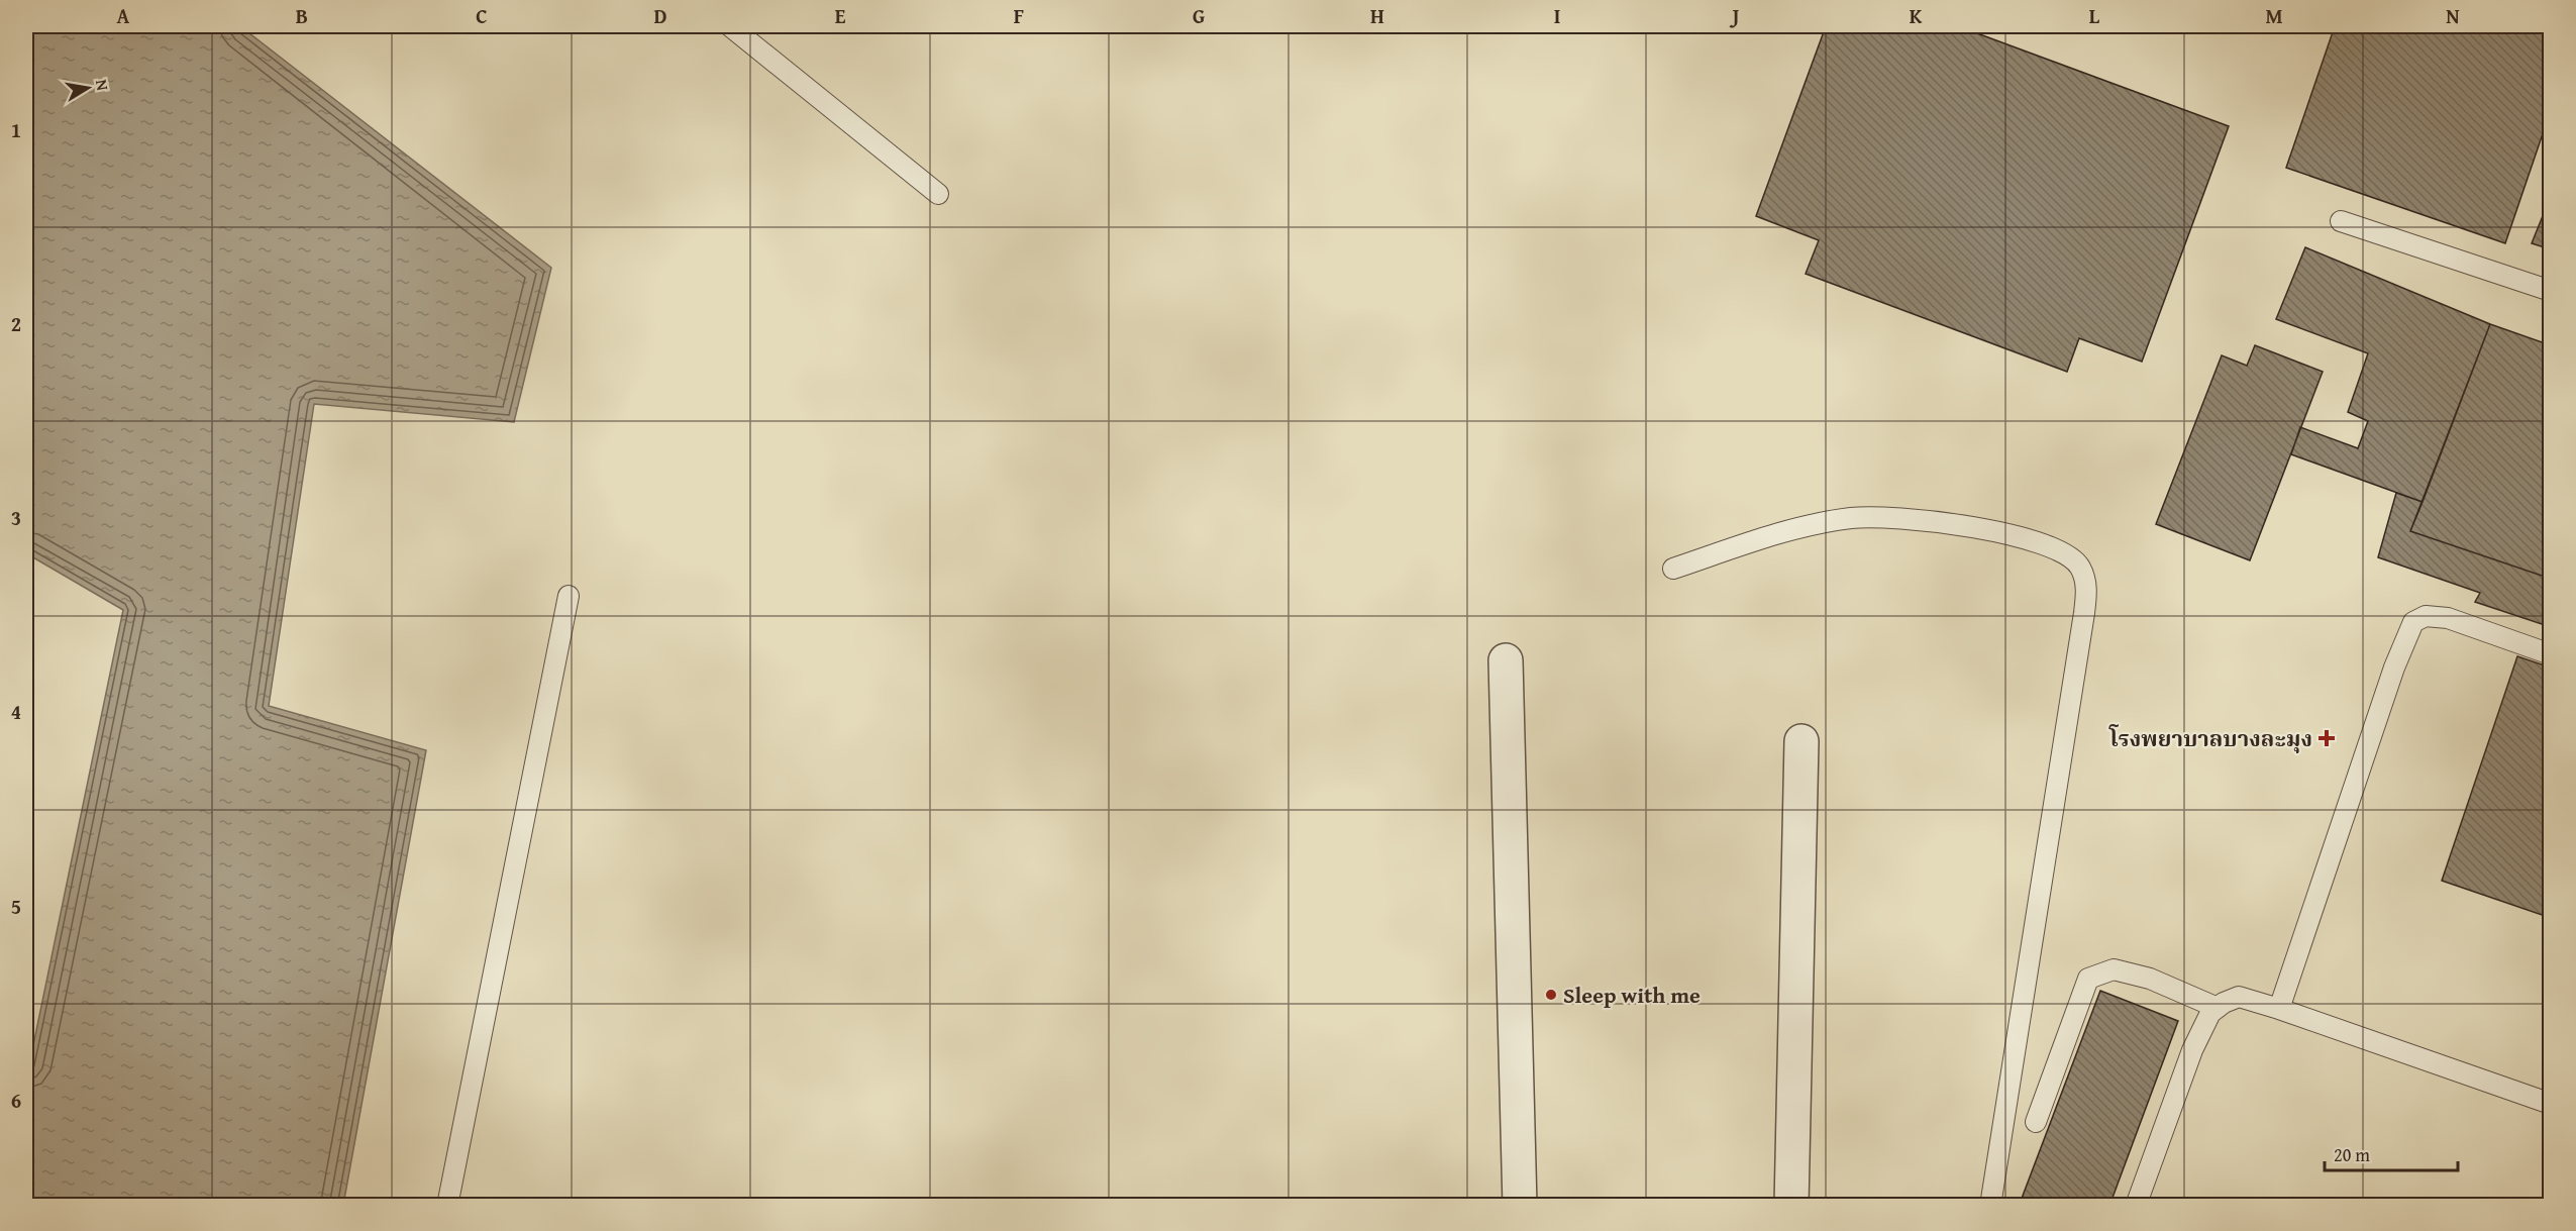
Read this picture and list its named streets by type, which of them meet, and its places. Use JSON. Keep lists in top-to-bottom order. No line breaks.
{"places":{"health":["โรงพยาบาลบางละมุง"],"other":["Sleep with me"]},"scale_bar":"20 m","north":"right","grid":{"columns":["A","B","C","D","E","F","G","H","I","J","K","L","M","N"],"rows":["1","2","3","4","5","6"]}}
